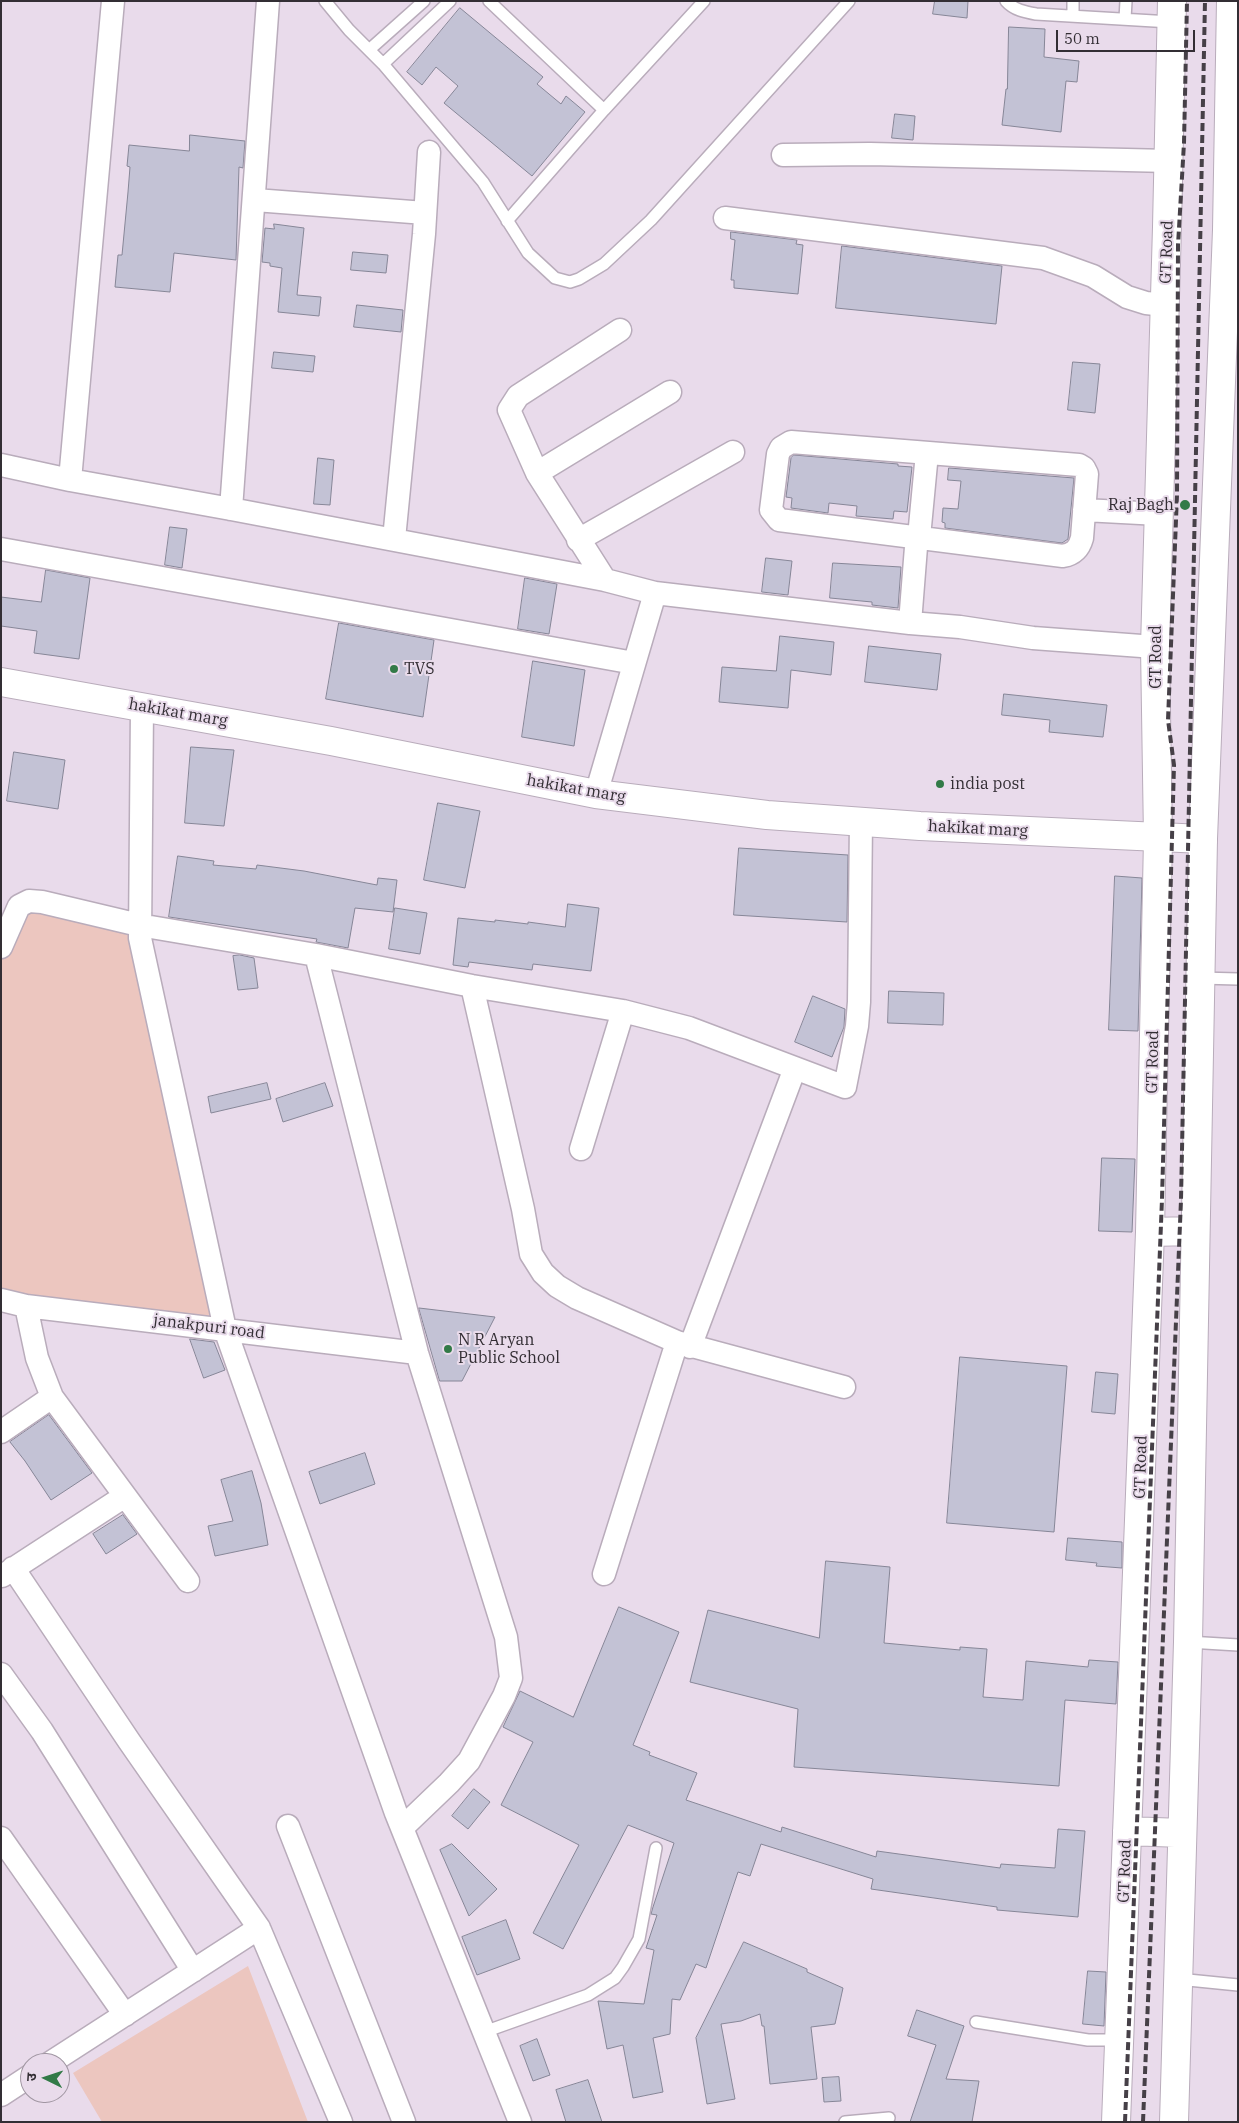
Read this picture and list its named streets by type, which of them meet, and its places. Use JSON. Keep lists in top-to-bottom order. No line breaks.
{"streets":{"main road":["GT Road","hakikat marg"],"street":["janakpuri road"]},"crossings":[["GT Road","hakikat marg"]],"places":["Raj Bagh","TVS","india post","N R Aryan Public School"],"scale_bar":"50 m","north":"left"}
